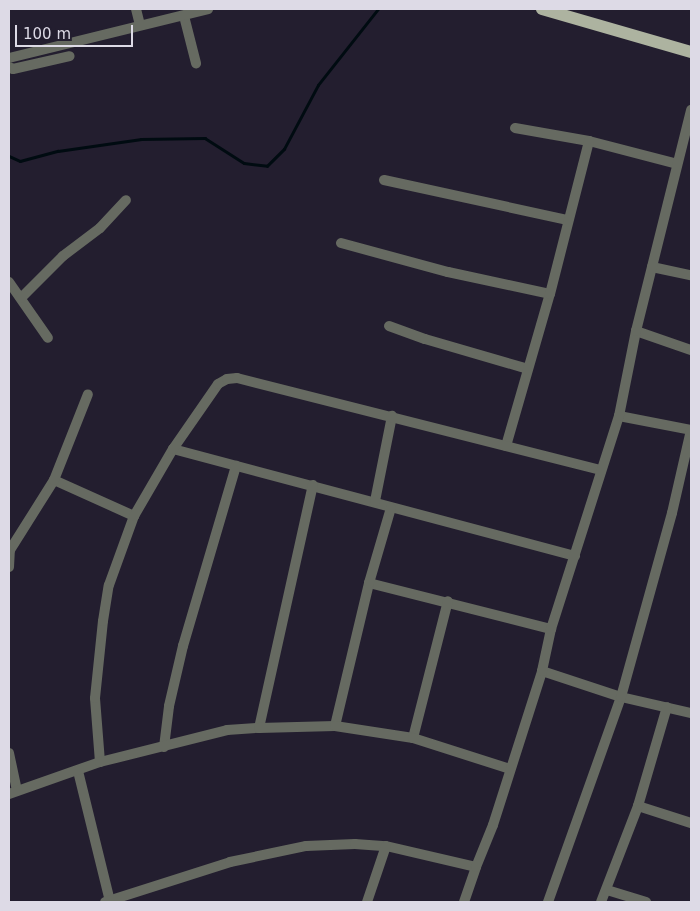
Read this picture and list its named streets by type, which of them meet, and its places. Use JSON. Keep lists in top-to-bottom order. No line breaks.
{"scale_bar":"100 m"}
